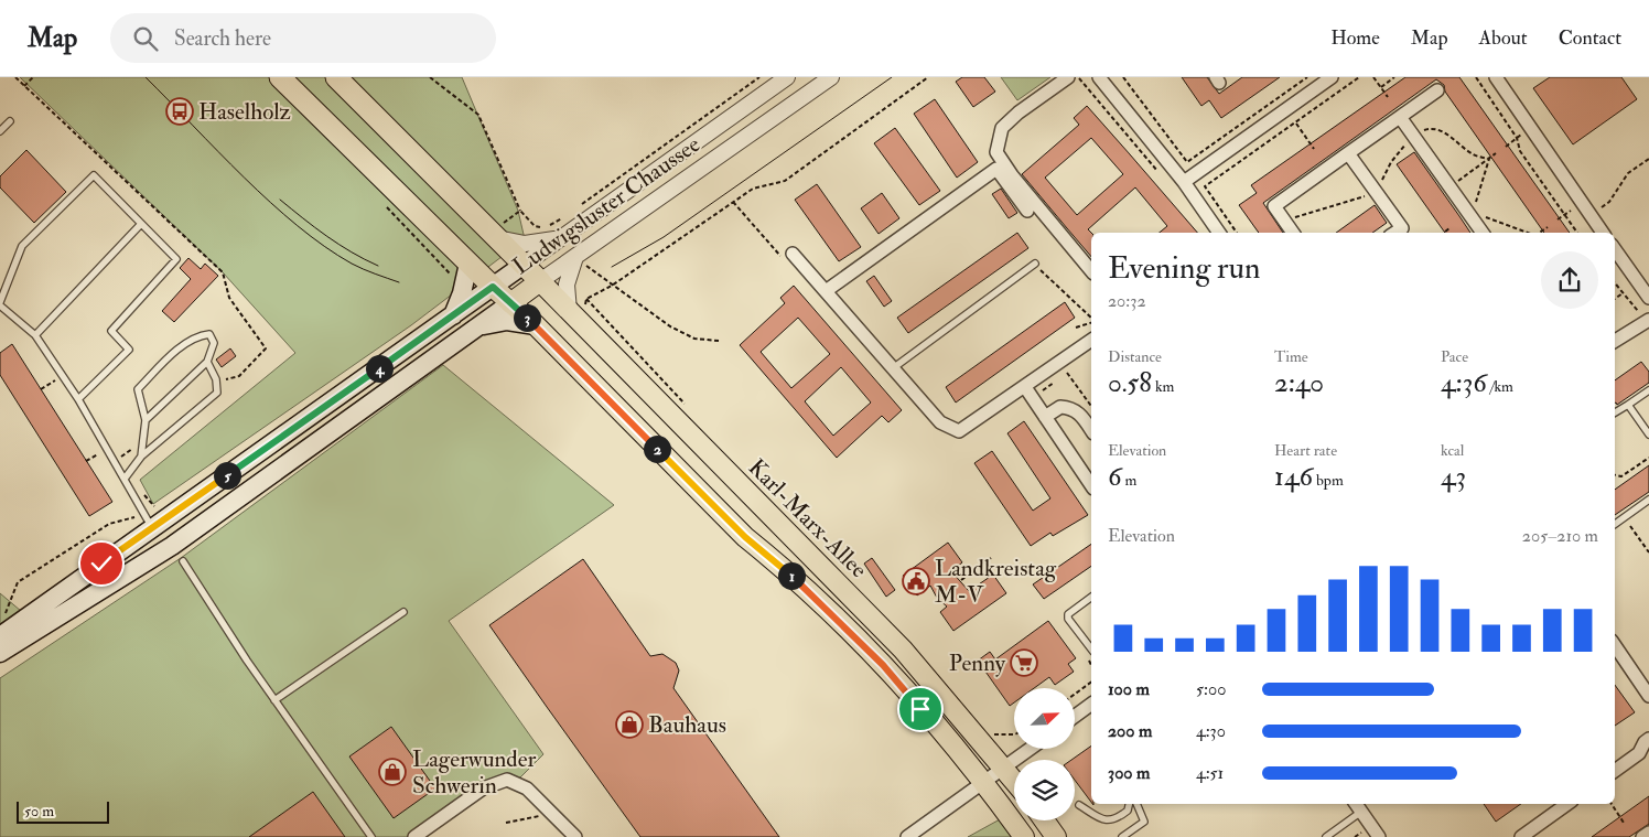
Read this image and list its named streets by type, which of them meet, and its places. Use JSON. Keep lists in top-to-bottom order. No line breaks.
{"streets":{"main road":["Ludwigsluster Chaussee","Karl-Marx-Allee"]},"crossings":[["Ludwigsluster Chaussee","Karl-Marx-Allee"]],"places":{"bus stop":["Haselholz"],"public building":["Landkreistag M-V"],"supermarket":["Penny"],"shop":["Bauhaus","Lagerwunder Schwerin"]},"scale_bar":"50 m","north":"top right","page":{"header":"Map","search":"Search here","nav":["Home","Map","About","Contact"],"heading":["Evening run","20:32"],"pins":["3","4","2","5","1"],"stats":[["Distance","0.58 km"],["Time","2:40"],["Pace","4:36 /km"],["Elevation","6 m"],["Heart rate","146 bpm"],["kcal","43"]],"chart":["Elevation","205–210 m"],"list":[{"name":"100 m","note":"5:00"},{"name":"200 m","note":"4:30"},{"name":"300 m","note":"4:51"}],"scale":"50 m"}}
